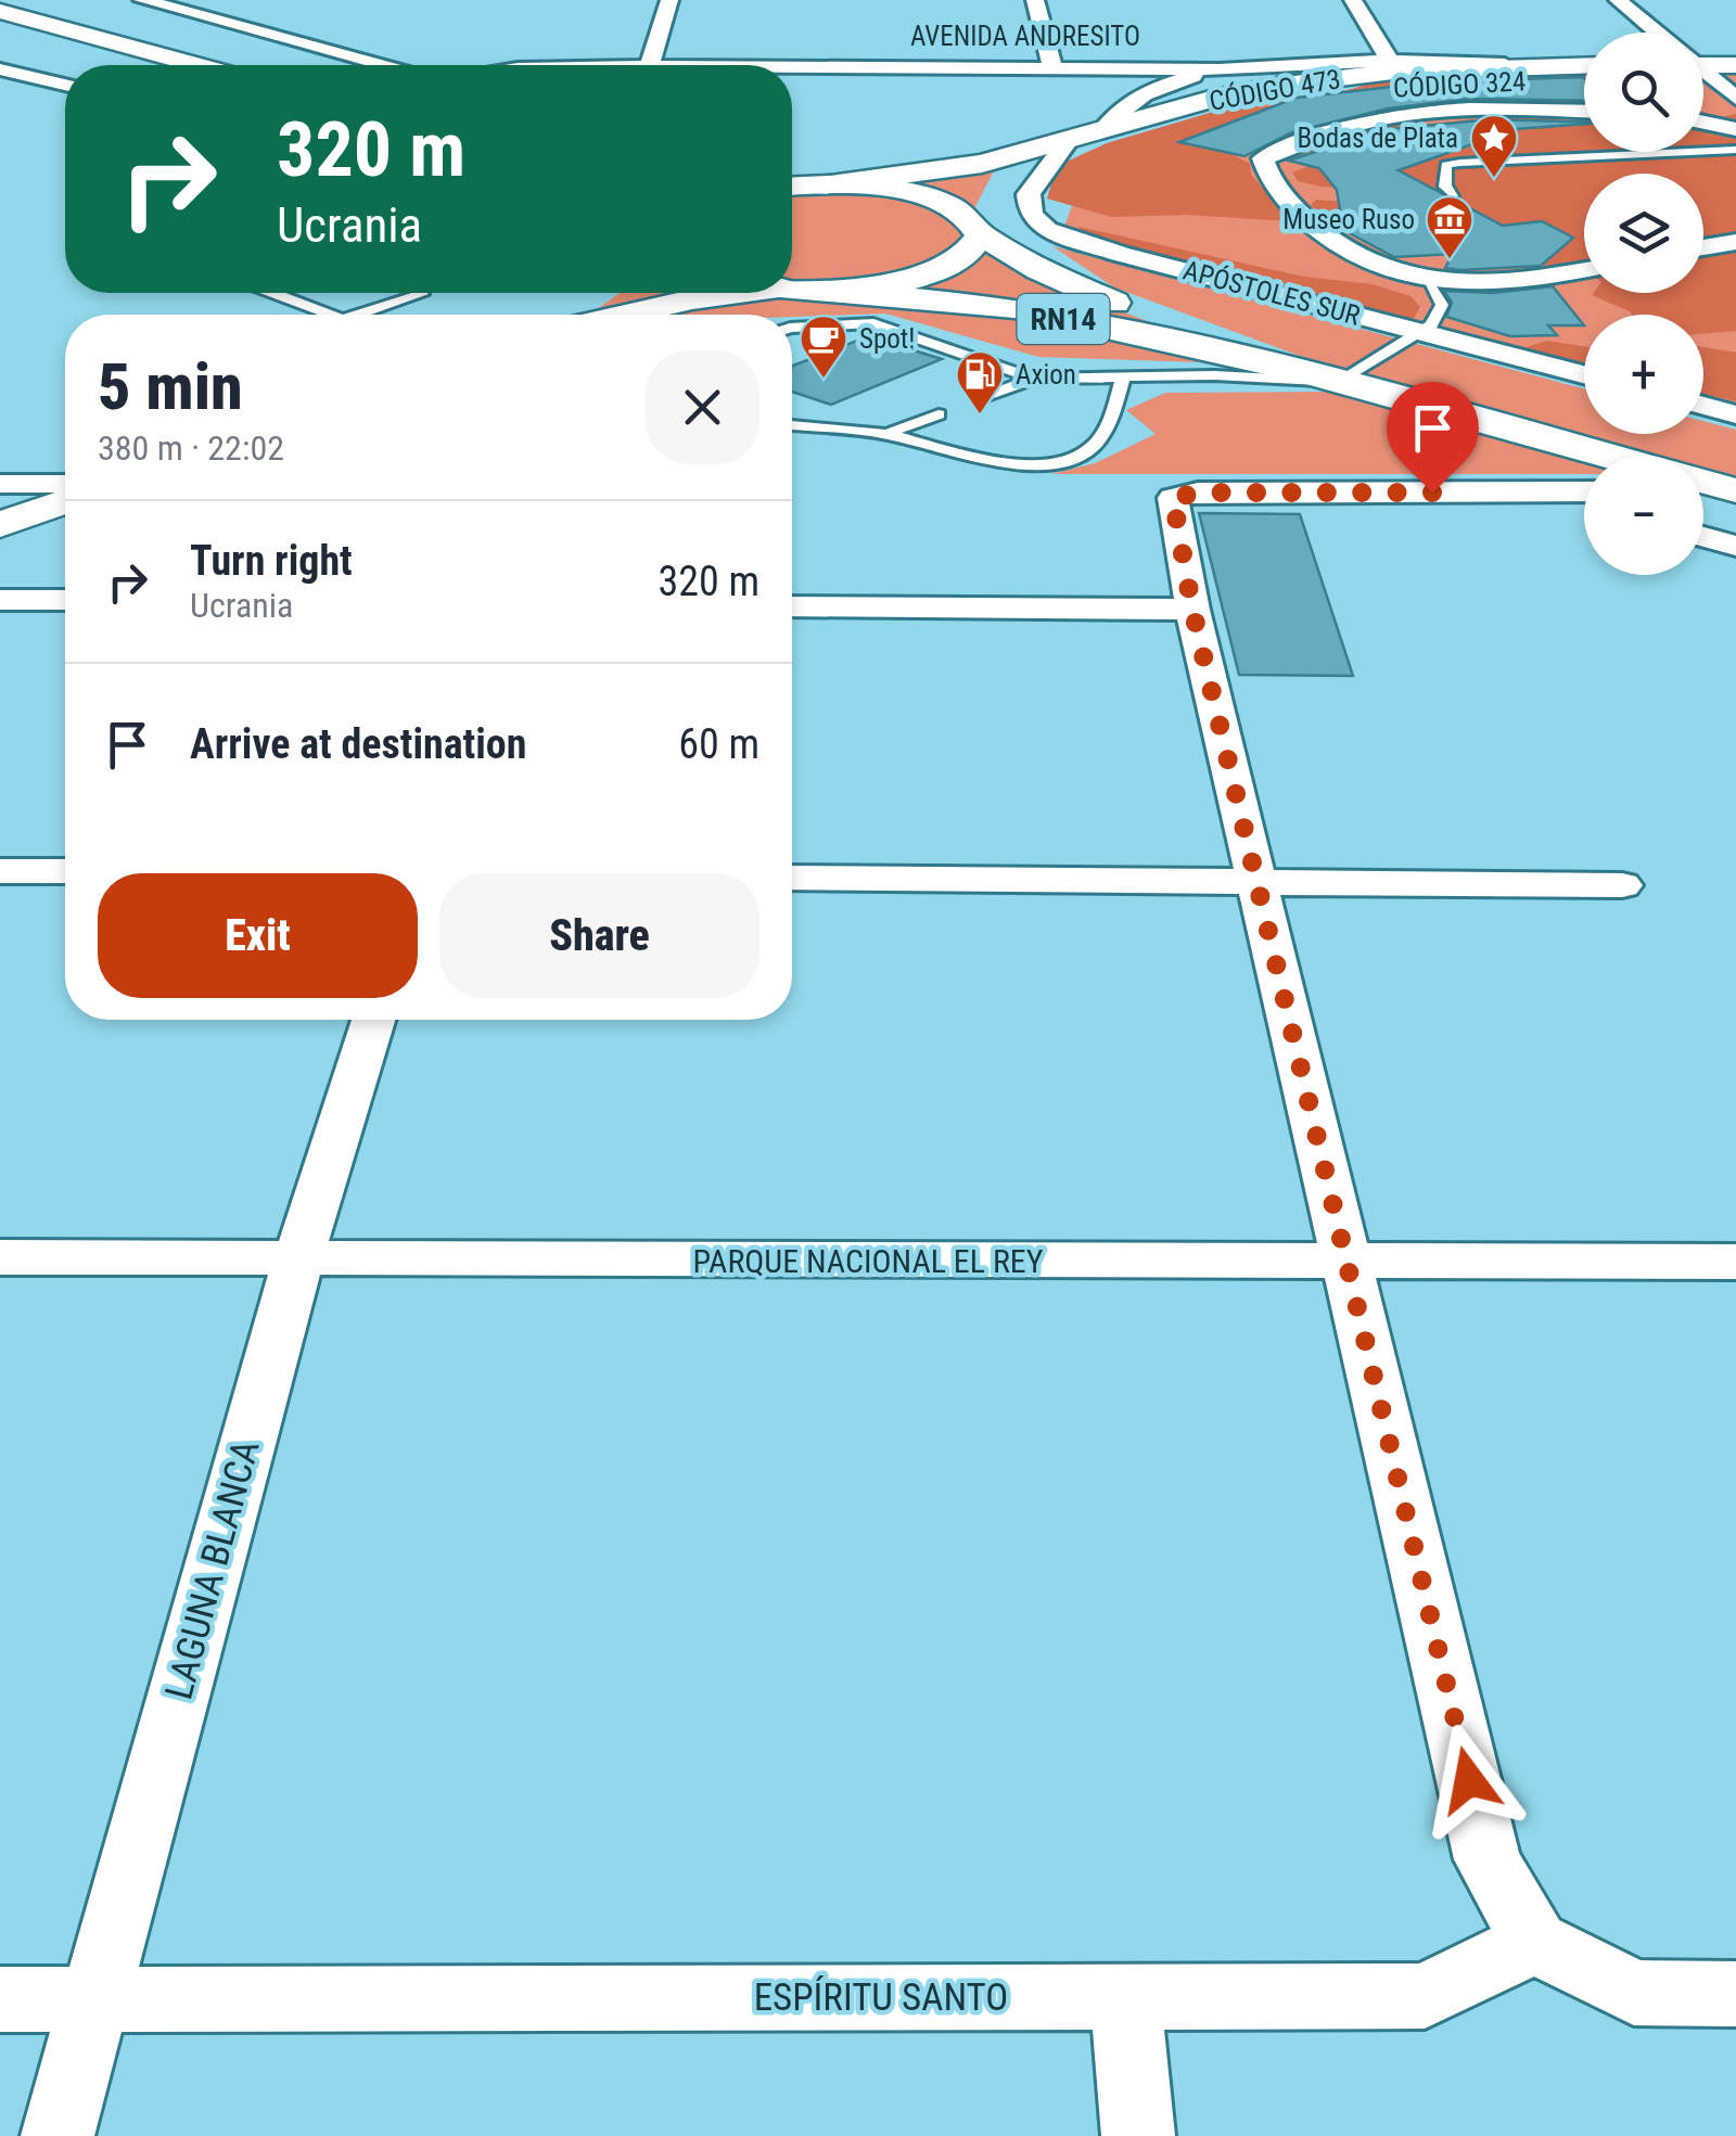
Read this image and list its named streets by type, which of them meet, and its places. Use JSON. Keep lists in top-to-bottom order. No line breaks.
{"streets":{"main road":["AVENIDA ANDRESITO","CÓDIGO 473","RN14"],"street":["CÓDIGO 324","APÓSTOLES SUR","PARQUE NACIONAL EL REY","LAGUNA BLANCA","ESPÍRITU SANTO"]},"crossings":[["AVENIDA ANDRESITO","CÓDIGO 473"],["CÓDIGO 473","APÓSTOLES SUR"],["CÓDIGO 473","RN14"],["PARQUE NACIONAL EL REY","LAGUNA BLANCA"],["LAGUNA BLANCA","ESPÍRITU SANTO"]],"places":{"place":["Bodas de Plata"],"museum":["Museo Ruso"],"cafe":["Spot!"],"fuel station":["Axion"]},"page":{"map_buttons":["+","−"],"turn":["320 m","Ucrania"],"heading":["5 min","380 m · 22:02"],"list":[{"name":"Turn right","note":"Ucrania","value":"320 m"},{"name":"Arrive at destination","value":"60 m"}],"buttons":["Exit","Share"]}}
